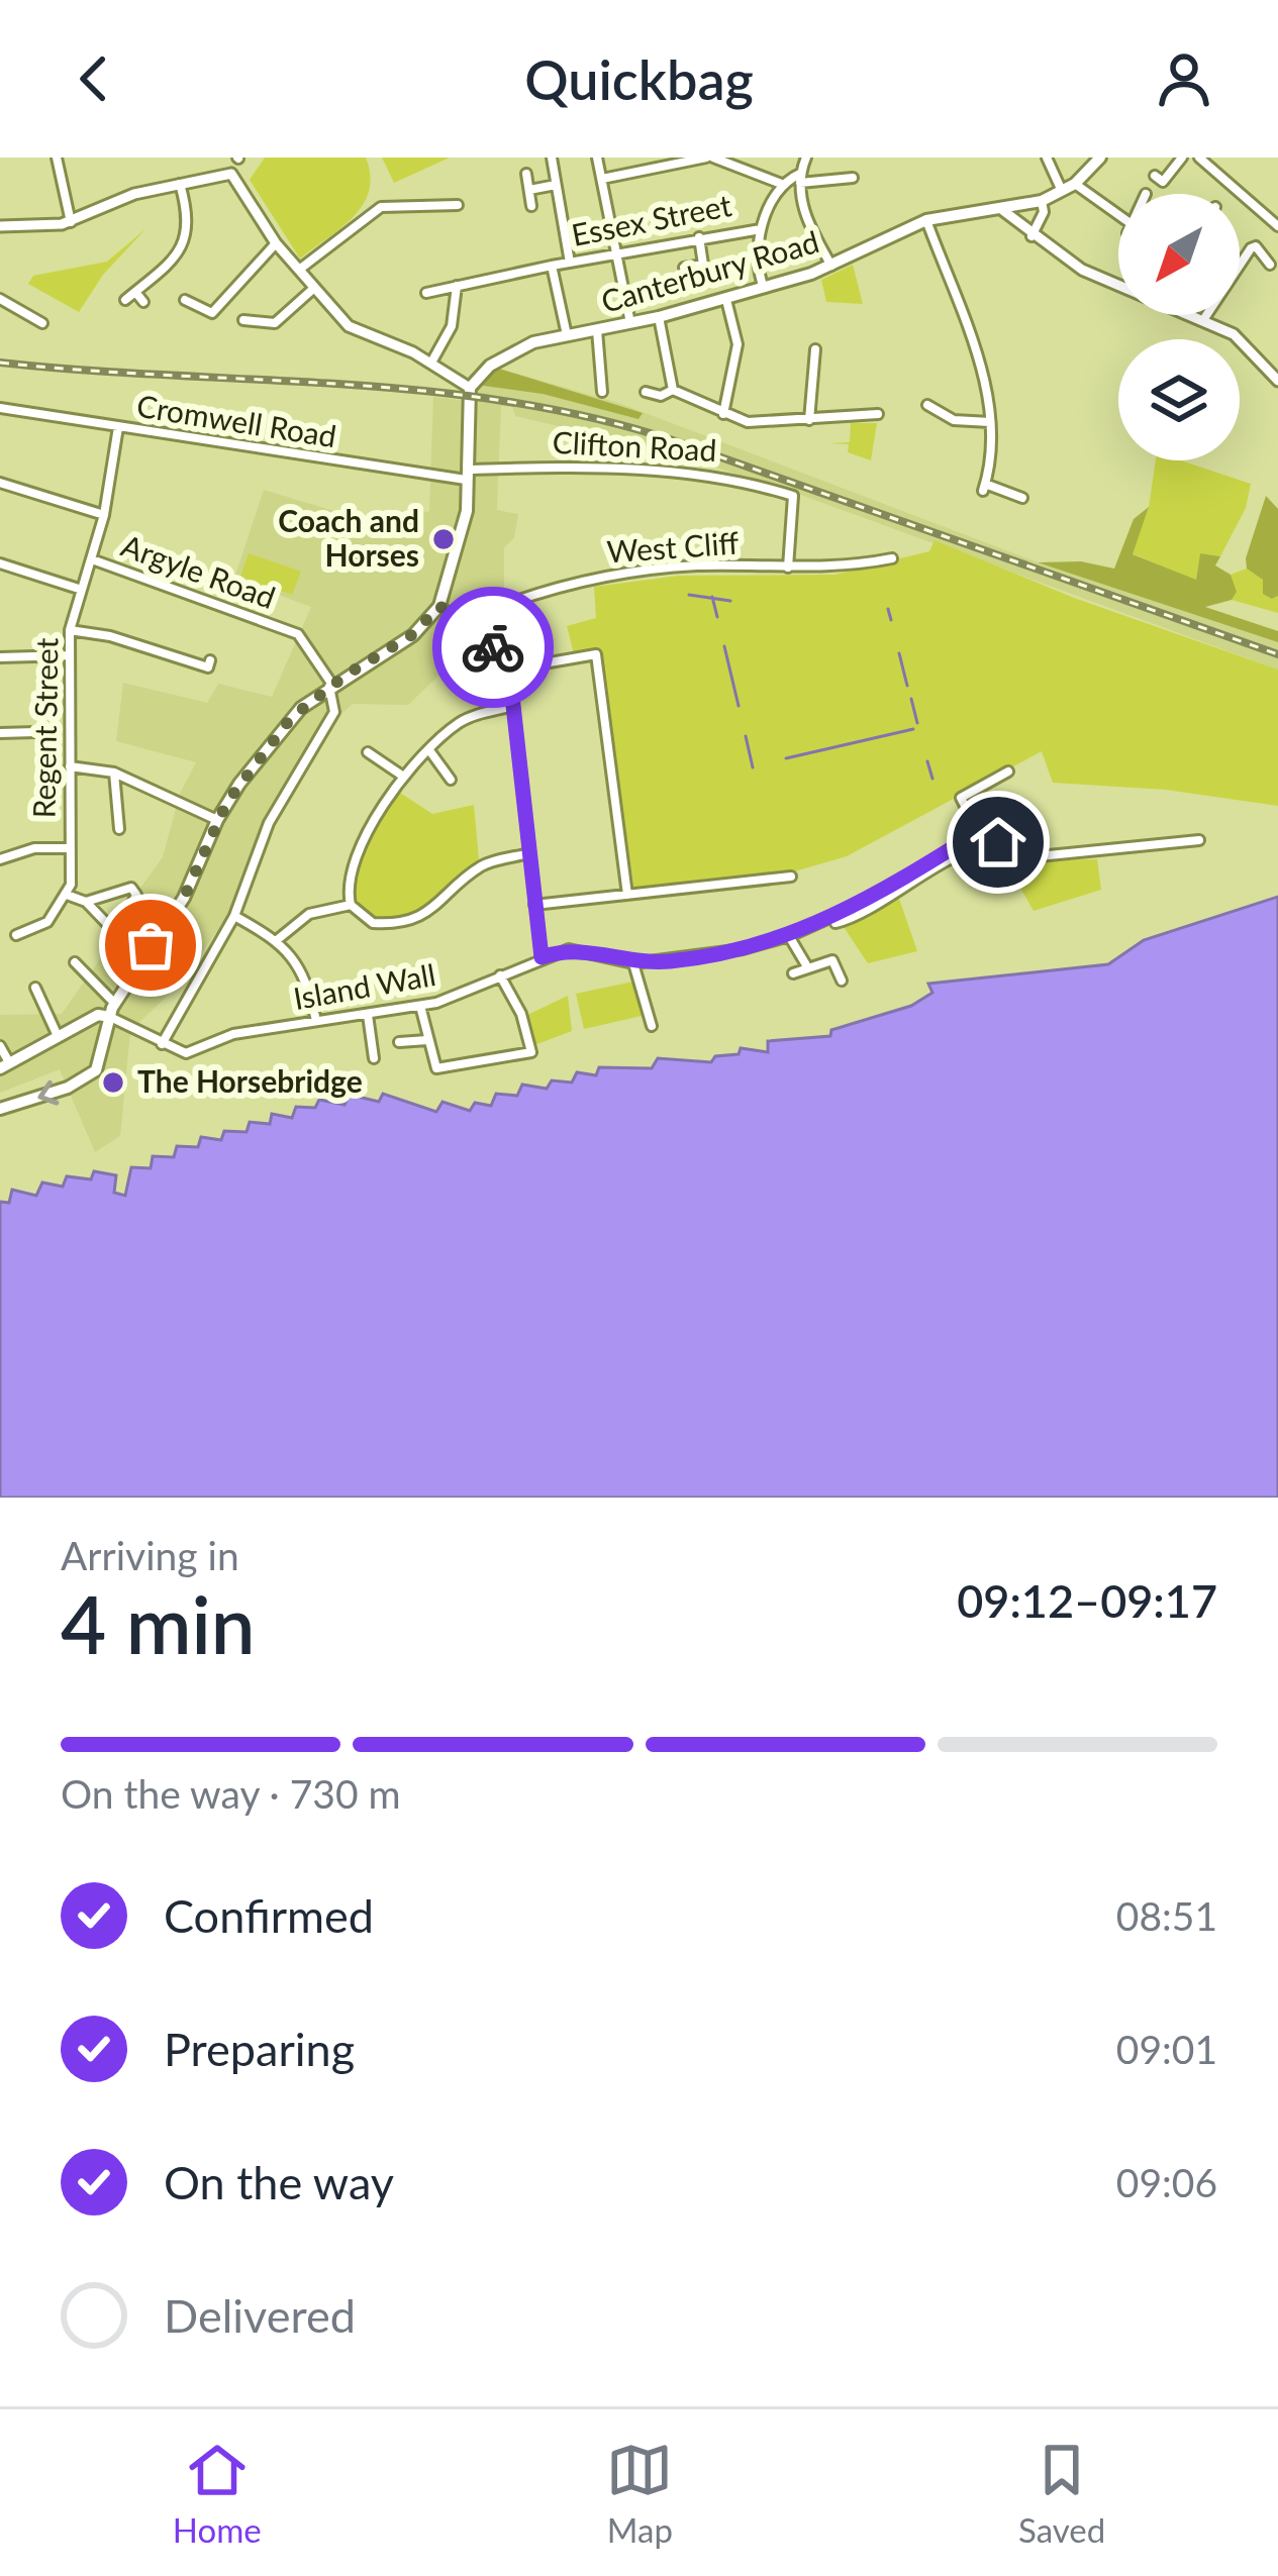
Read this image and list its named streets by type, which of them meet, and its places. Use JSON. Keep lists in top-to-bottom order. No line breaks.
{"streets":{"main road":["Canterbury Road"],"street":["Essex Street","Cromwell Road","Clifton Road","West Cliff","Argyle Road","Regent Street","Island Wall"]},"crossings":[["Cromwell Road","Clifton Road"],["Cromwell Road","Regent Street"],["Clifton Road","West Cliff"],["Argyle Road","Regent Street"]],"places":["Coach and Horses","The Horsebridge"],"north":"bottom left","page":{"header":"Quickbag","heading":["4 min","Arriving in","09:12–09:17"],"bar":"On the way · 730 m","list":[["Confirmed","08:51"],["Preparing","09:01"],["On the way","09:06"],"Delivered"],"tabs":["Home","Map","Saved"]}}
